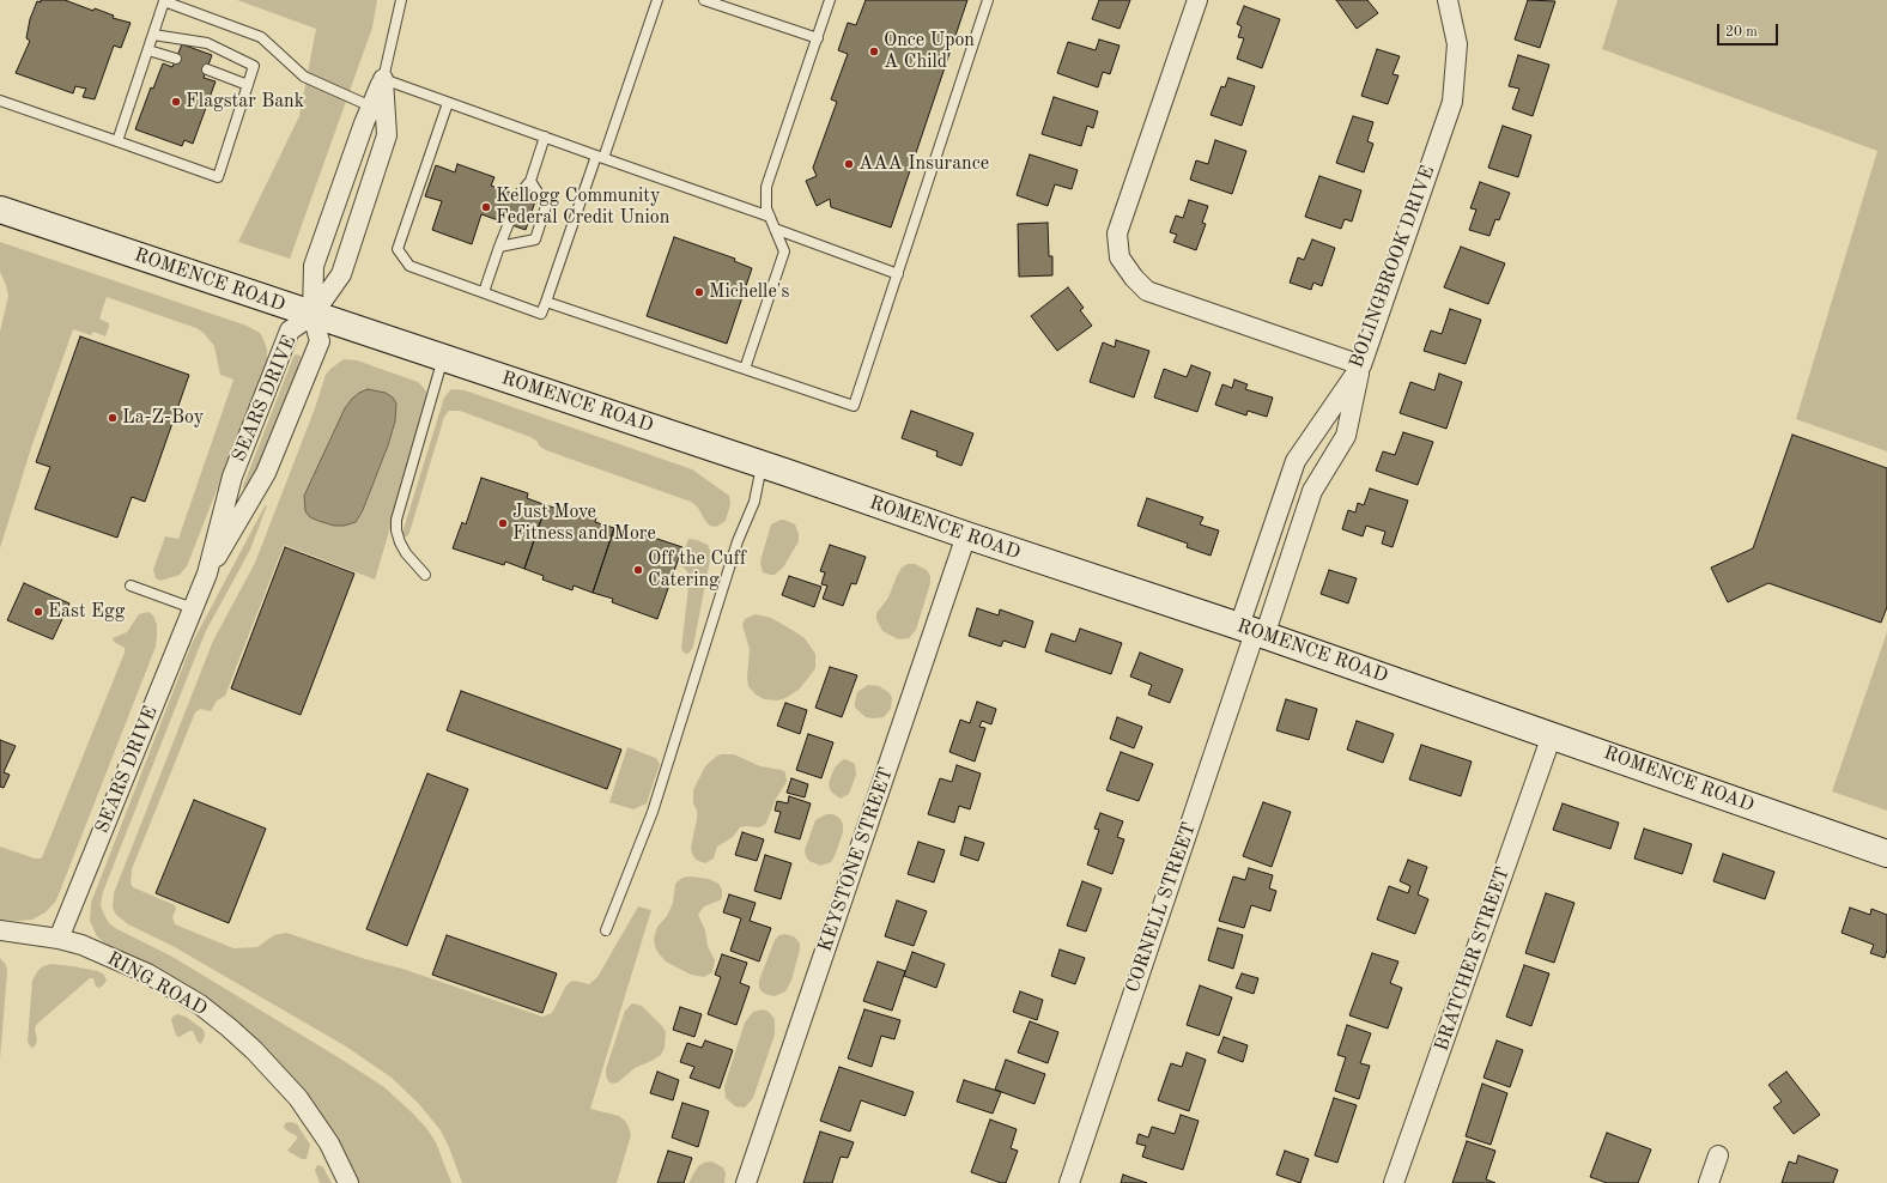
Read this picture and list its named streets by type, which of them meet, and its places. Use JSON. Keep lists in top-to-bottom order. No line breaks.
{"streets":{"street":["BOLINGBROOK DRIVE","ROMENCE ROAD","SEARS DRIVE","KEYSTONE STREET","CORNELL STREET","BRATCHER STREET","RING ROAD"]},"crossings":[["BOLINGBROOK DRIVE","ROMENCE ROAD"],["BOLINGBROOK DRIVE","CORNELL STREET"],["ROMENCE ROAD","SEARS DRIVE"],["ROMENCE ROAD","KEYSTONE STREET"],["ROMENCE ROAD","CORNELL STREET"],["ROMENCE ROAD","BRATCHER STREET"],["SEARS DRIVE","RING ROAD"]],"places":["Once Upon A Child","Flagstar Bank","AAA Insurance","Kellogg Community Federal Credit Union","Michelle's","La-Z-Boy","Just Move Fitness and More","Off the Cuff Catering","East Egg"],"scale_bar":"20 m"}
